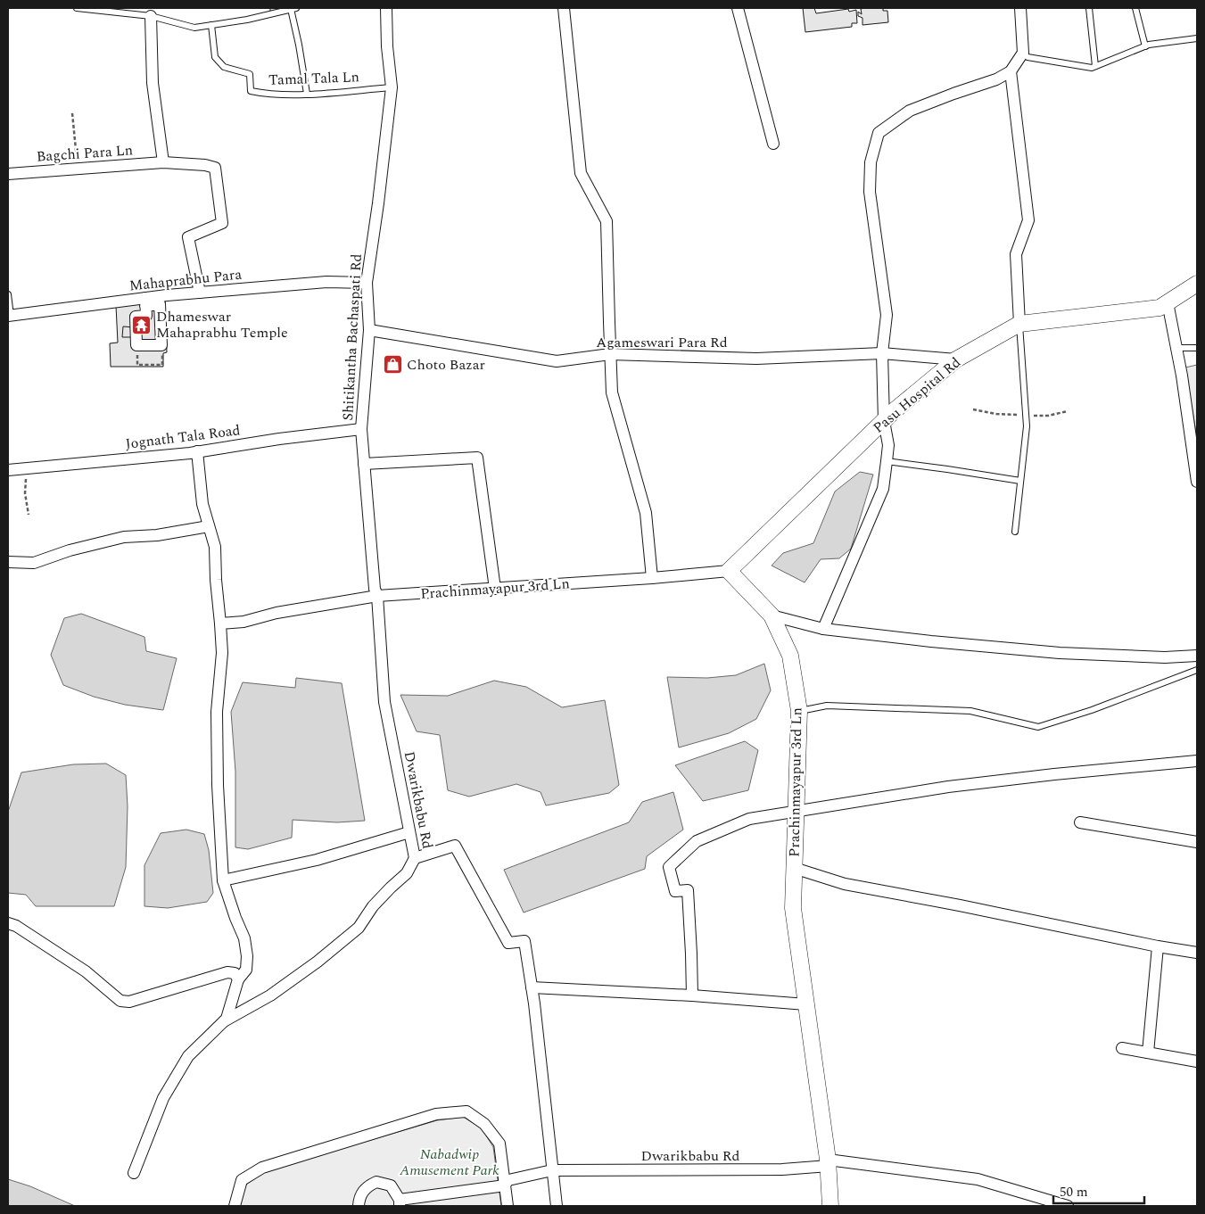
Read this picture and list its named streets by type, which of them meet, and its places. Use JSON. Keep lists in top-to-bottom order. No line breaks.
{"streets":{"main road":["Pasu Hospital Rd","Prachinmayapur 3rd Ln"],"street":["Bagchi Para Ln","Mahaprabhu Para","Shitikantha Bachaspati Rd","Agameswari Para Rd","Jognath Tala Road","Dwarikbabu Rd"],"lane":["Tamal Tala Ln"]},"crossings":[["Tamal Tala Ln","Shitikantha Bachaspati Rd"],["Bagchi Para Ln","Mahaprabhu Para"],["Mahaprabhu Para","Shitikantha Bachaspati Rd"],["Shitikantha Bachaspati Rd","Agameswari Para Rd"],["Shitikantha Bachaspati Rd","Jognath Tala Road"],["Shitikantha Bachaspati Rd","Prachinmayapur 3rd Ln"],["Shitikantha Bachaspati Rd","Dwarikbabu Rd"],["Agameswari Para Rd","Pasu Hospital Rd"],["Pasu Hospital Rd","Prachinmayapur 3rd Ln"],["Prachinmayapur 3rd Ln","Dwarikbabu Rd"]],"parks":["Nabadwip Amusement Park"],"places":{"temple":["Dhameswar Mahaprabhu Temple"],"shop":["Choto Bazar"]},"scale_bar":"50 m"}
